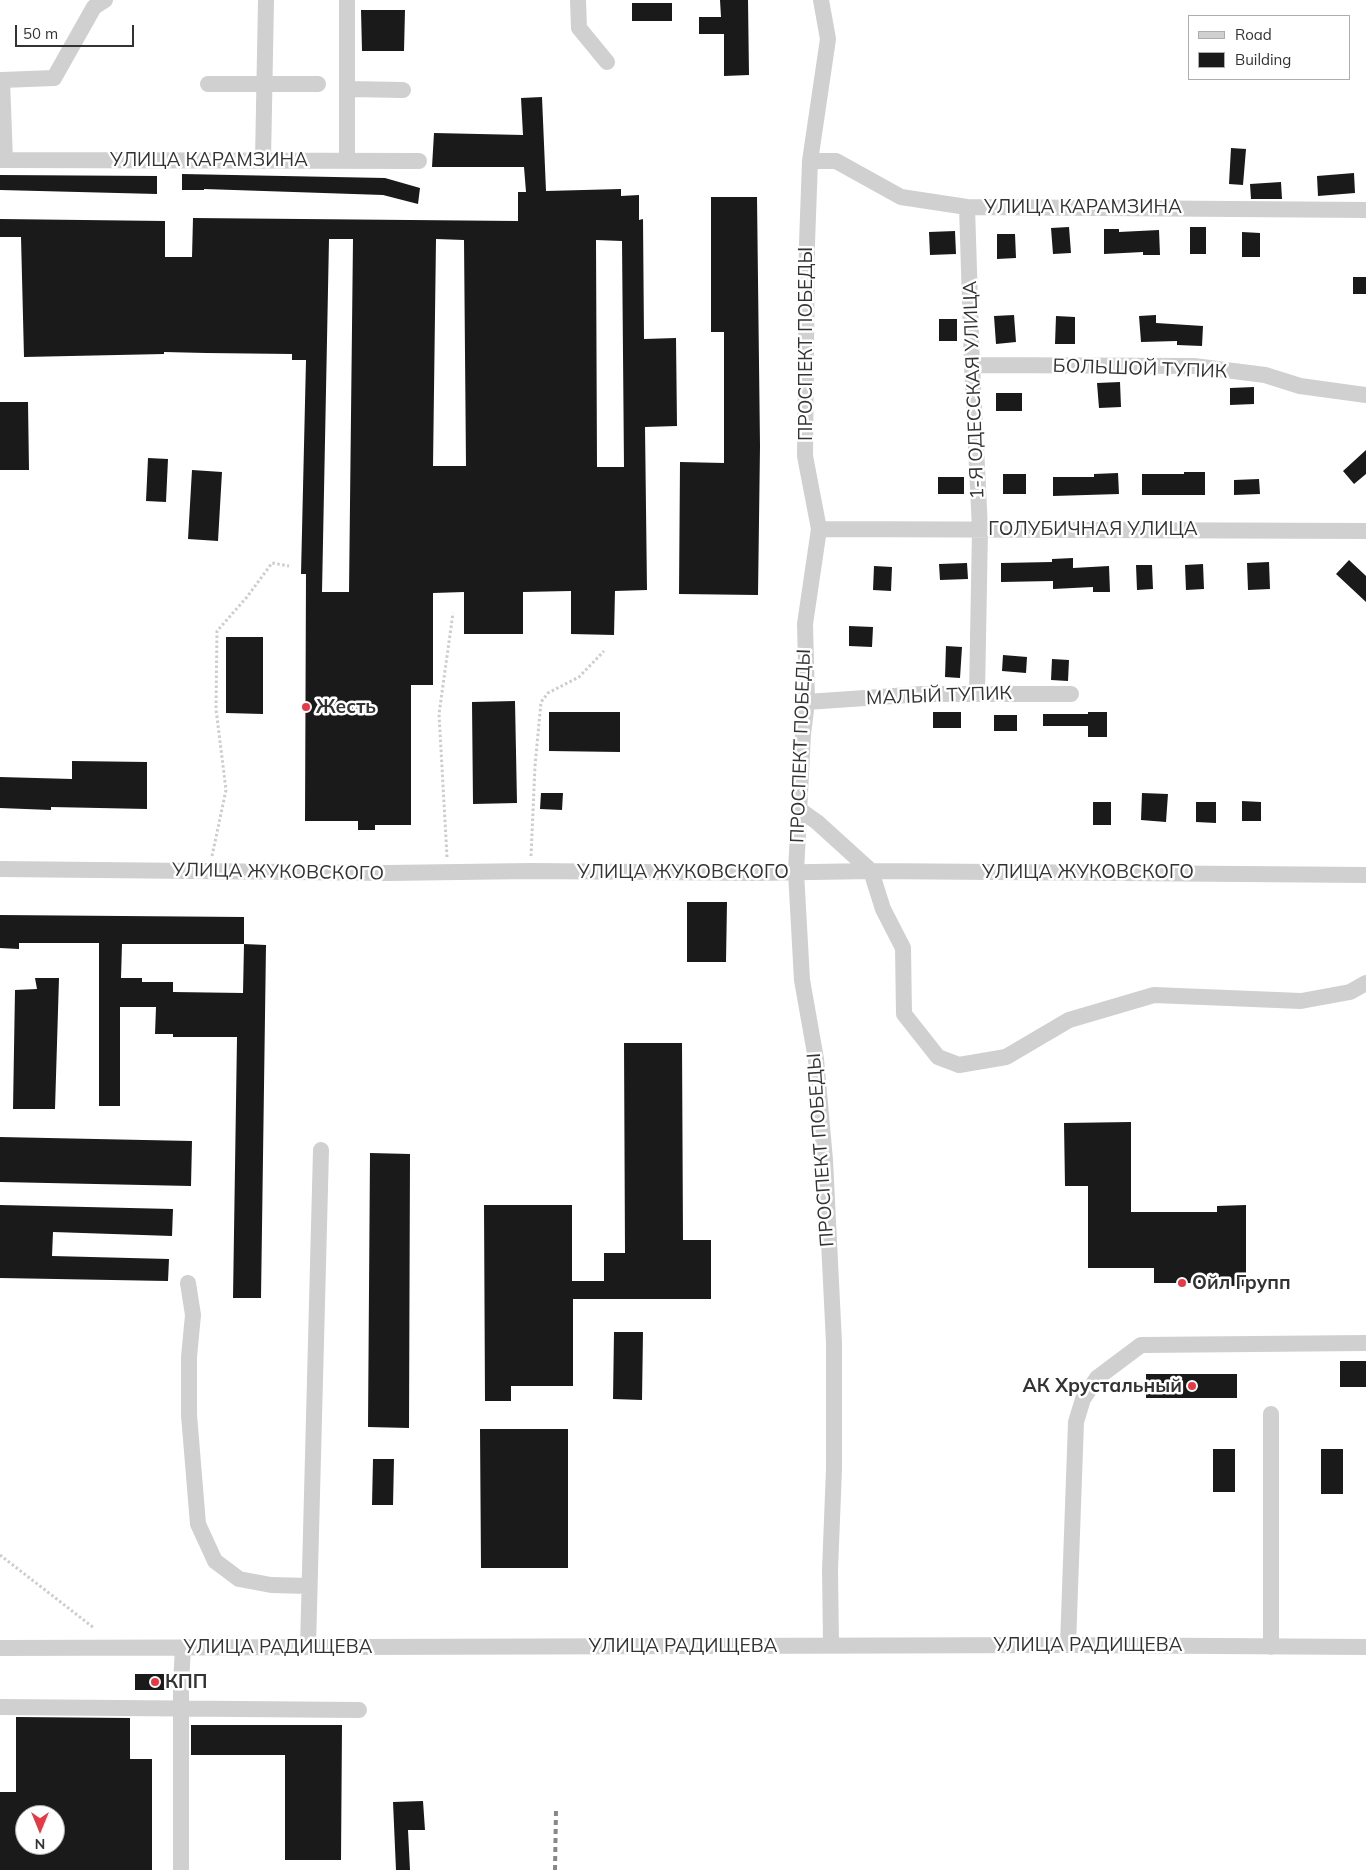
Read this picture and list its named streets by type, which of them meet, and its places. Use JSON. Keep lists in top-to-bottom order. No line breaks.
{"streets":{"street":["УЛИЦА КАРАМЗИНА","ПРОСПЕКТ ПОБЕДЫ","БОЛЬШОЙ ТУПИК","1-Я ОДЕССКАЯ УЛИЦА","ГОЛУБИЧНАЯ УЛИЦА","МАЛЫЙ ТУПИК","УЛИЦА ЖУКОВСКОГО","УЛИЦА РАДИЩЕВА"]},"crossings":[["УЛИЦА КАРАМЗИНА","ПРОСПЕКТ ПОБЕДЫ"],["УЛИЦА КАРАМЗИНА","1-Я ОДЕССКАЯ УЛИЦА"],["ПРОСПЕКТ ПОБЕДЫ","ГОЛУБИЧНАЯ УЛИЦА"],["ПРОСПЕКТ ПОБЕДЫ","МАЛЫЙ ТУПИК"],["ПРОСПЕКТ ПОБЕДЫ","УЛИЦА ЖУКОВСКОГО"],["ПРОСПЕКТ ПОБЕДЫ","УЛИЦА РАДИЩЕВА"],["БОЛЬШОЙ ТУПИК","1-Я ОДЕССКАЯ УЛИЦА"],["1-Я ОДЕССКАЯ УЛИЦА","ГОЛУБИЧНАЯ УЛИЦА"],["1-Я ОДЕССКАЯ УЛИЦА","МАЛЫЙ ТУПИК"]],"places":["Жесть","Ойл Групп","АК Хрустальный","КПП"],"legend":["Road","Building"],"scale_bar":"50 m","north":"bottom"}
